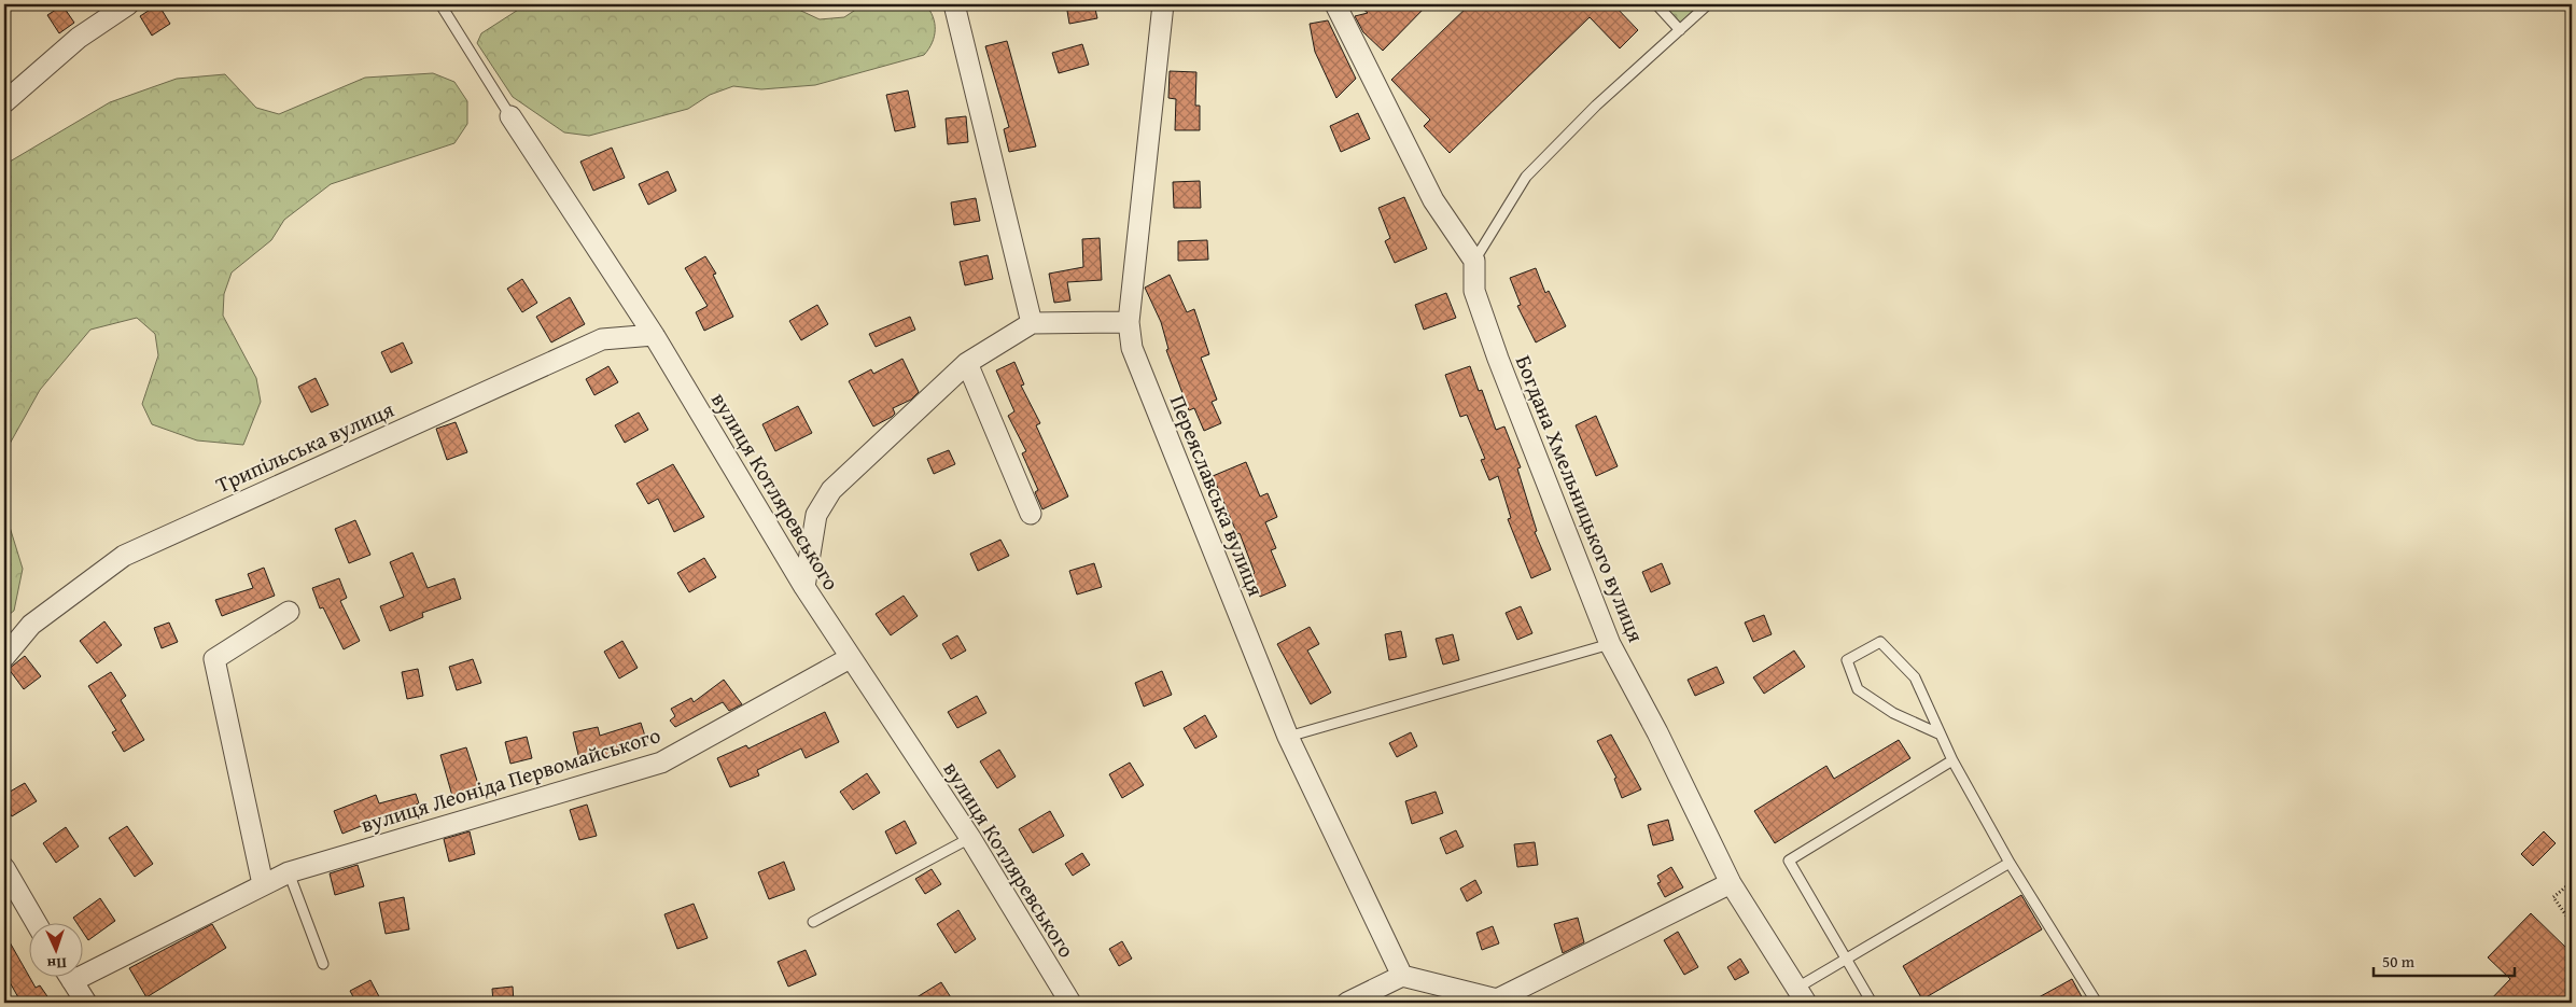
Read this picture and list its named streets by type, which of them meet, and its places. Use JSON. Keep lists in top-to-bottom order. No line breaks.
{"streets":{"street":["Трипільська вулиця","вулиця Котляревського","Переяславська вулиця","Богдана Хмельницького вулиця","вулиця Леоніда Первомайського"]},"crossings":[["Трипільська вулиця","вулиця Котляревського"],["вулиця Котляревського","вулиця Леоніда Первомайського"]],"scale_bar":"50 m","north":"bottom"}
